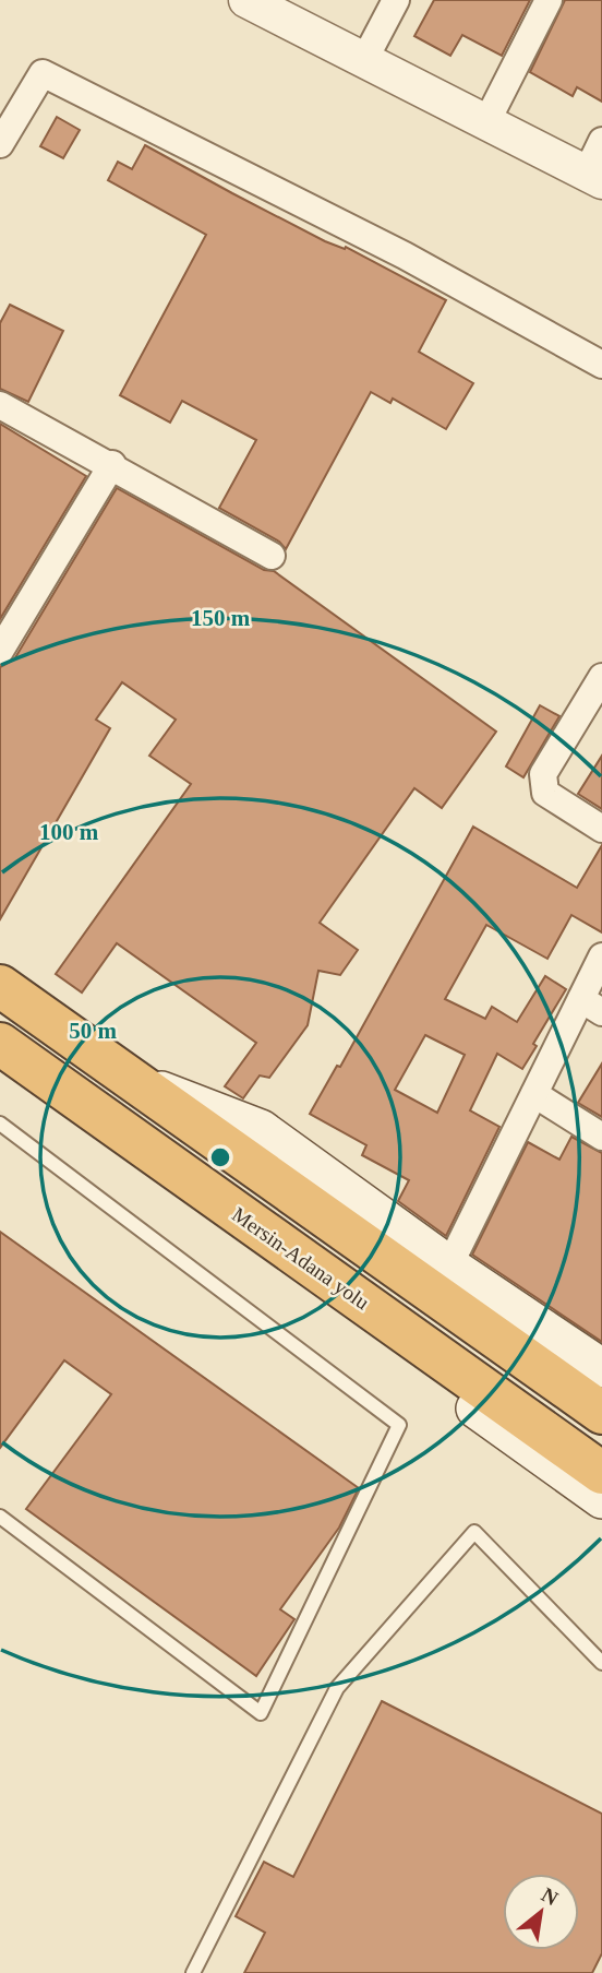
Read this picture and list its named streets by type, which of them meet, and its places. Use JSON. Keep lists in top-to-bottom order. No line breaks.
{"streets":{"highway":["Mersin-Adana yolu"]},"north":"top right","rings":["150 m","100 m","50 m"]}
